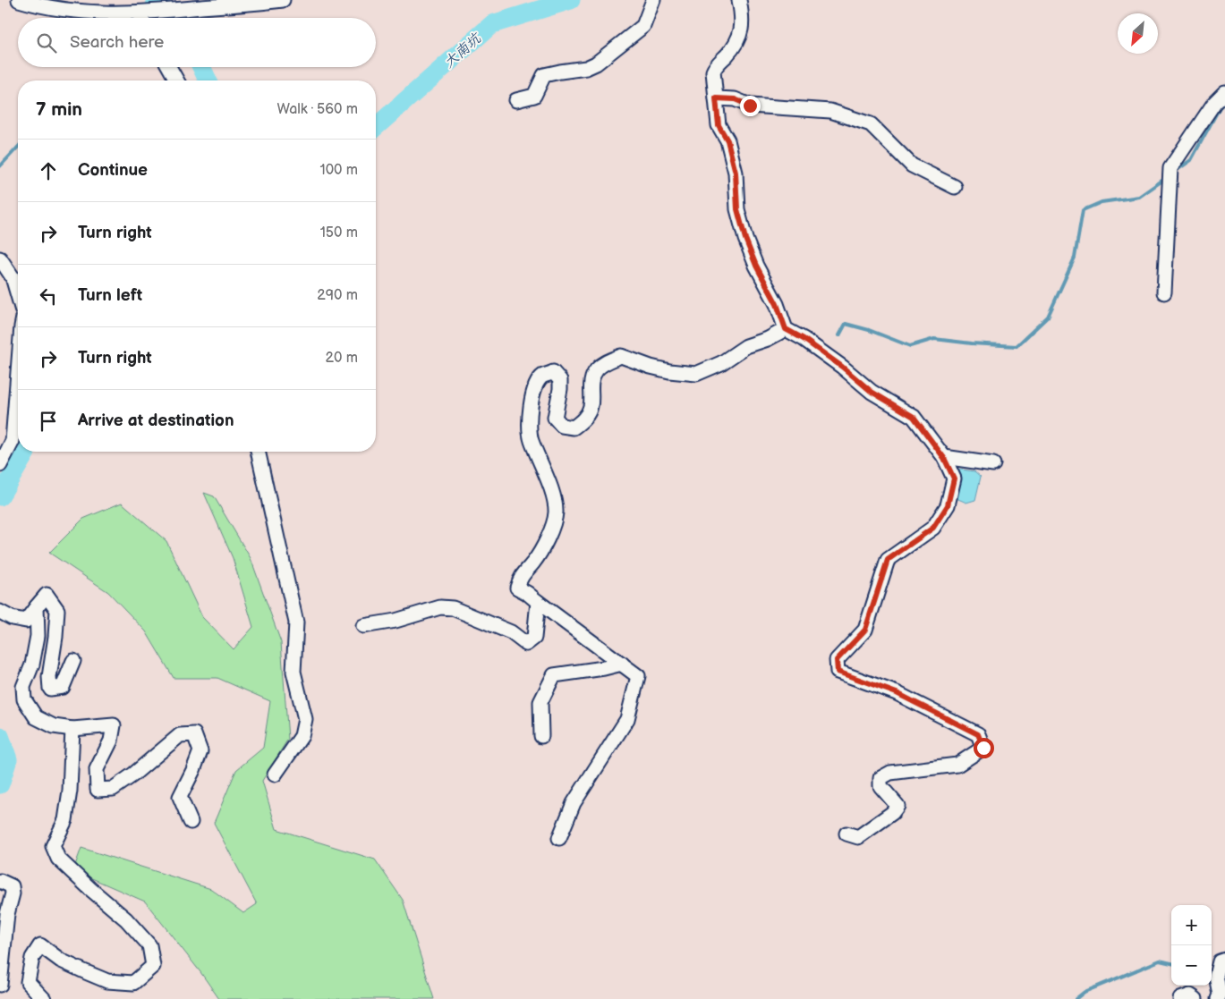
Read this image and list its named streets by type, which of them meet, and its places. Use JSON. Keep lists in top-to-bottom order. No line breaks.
{"water":["大南坑"],"north":"bottom left","page":{"search":"Search here","heading":["7 min","Walk · 560 m"],"list":[["Continue","100 m"],["Turn right","150 m"],["Turn left","290 m"],["Turn right","20 m"],"Arrive at destination"],"map_buttons":["+","−"]}}
